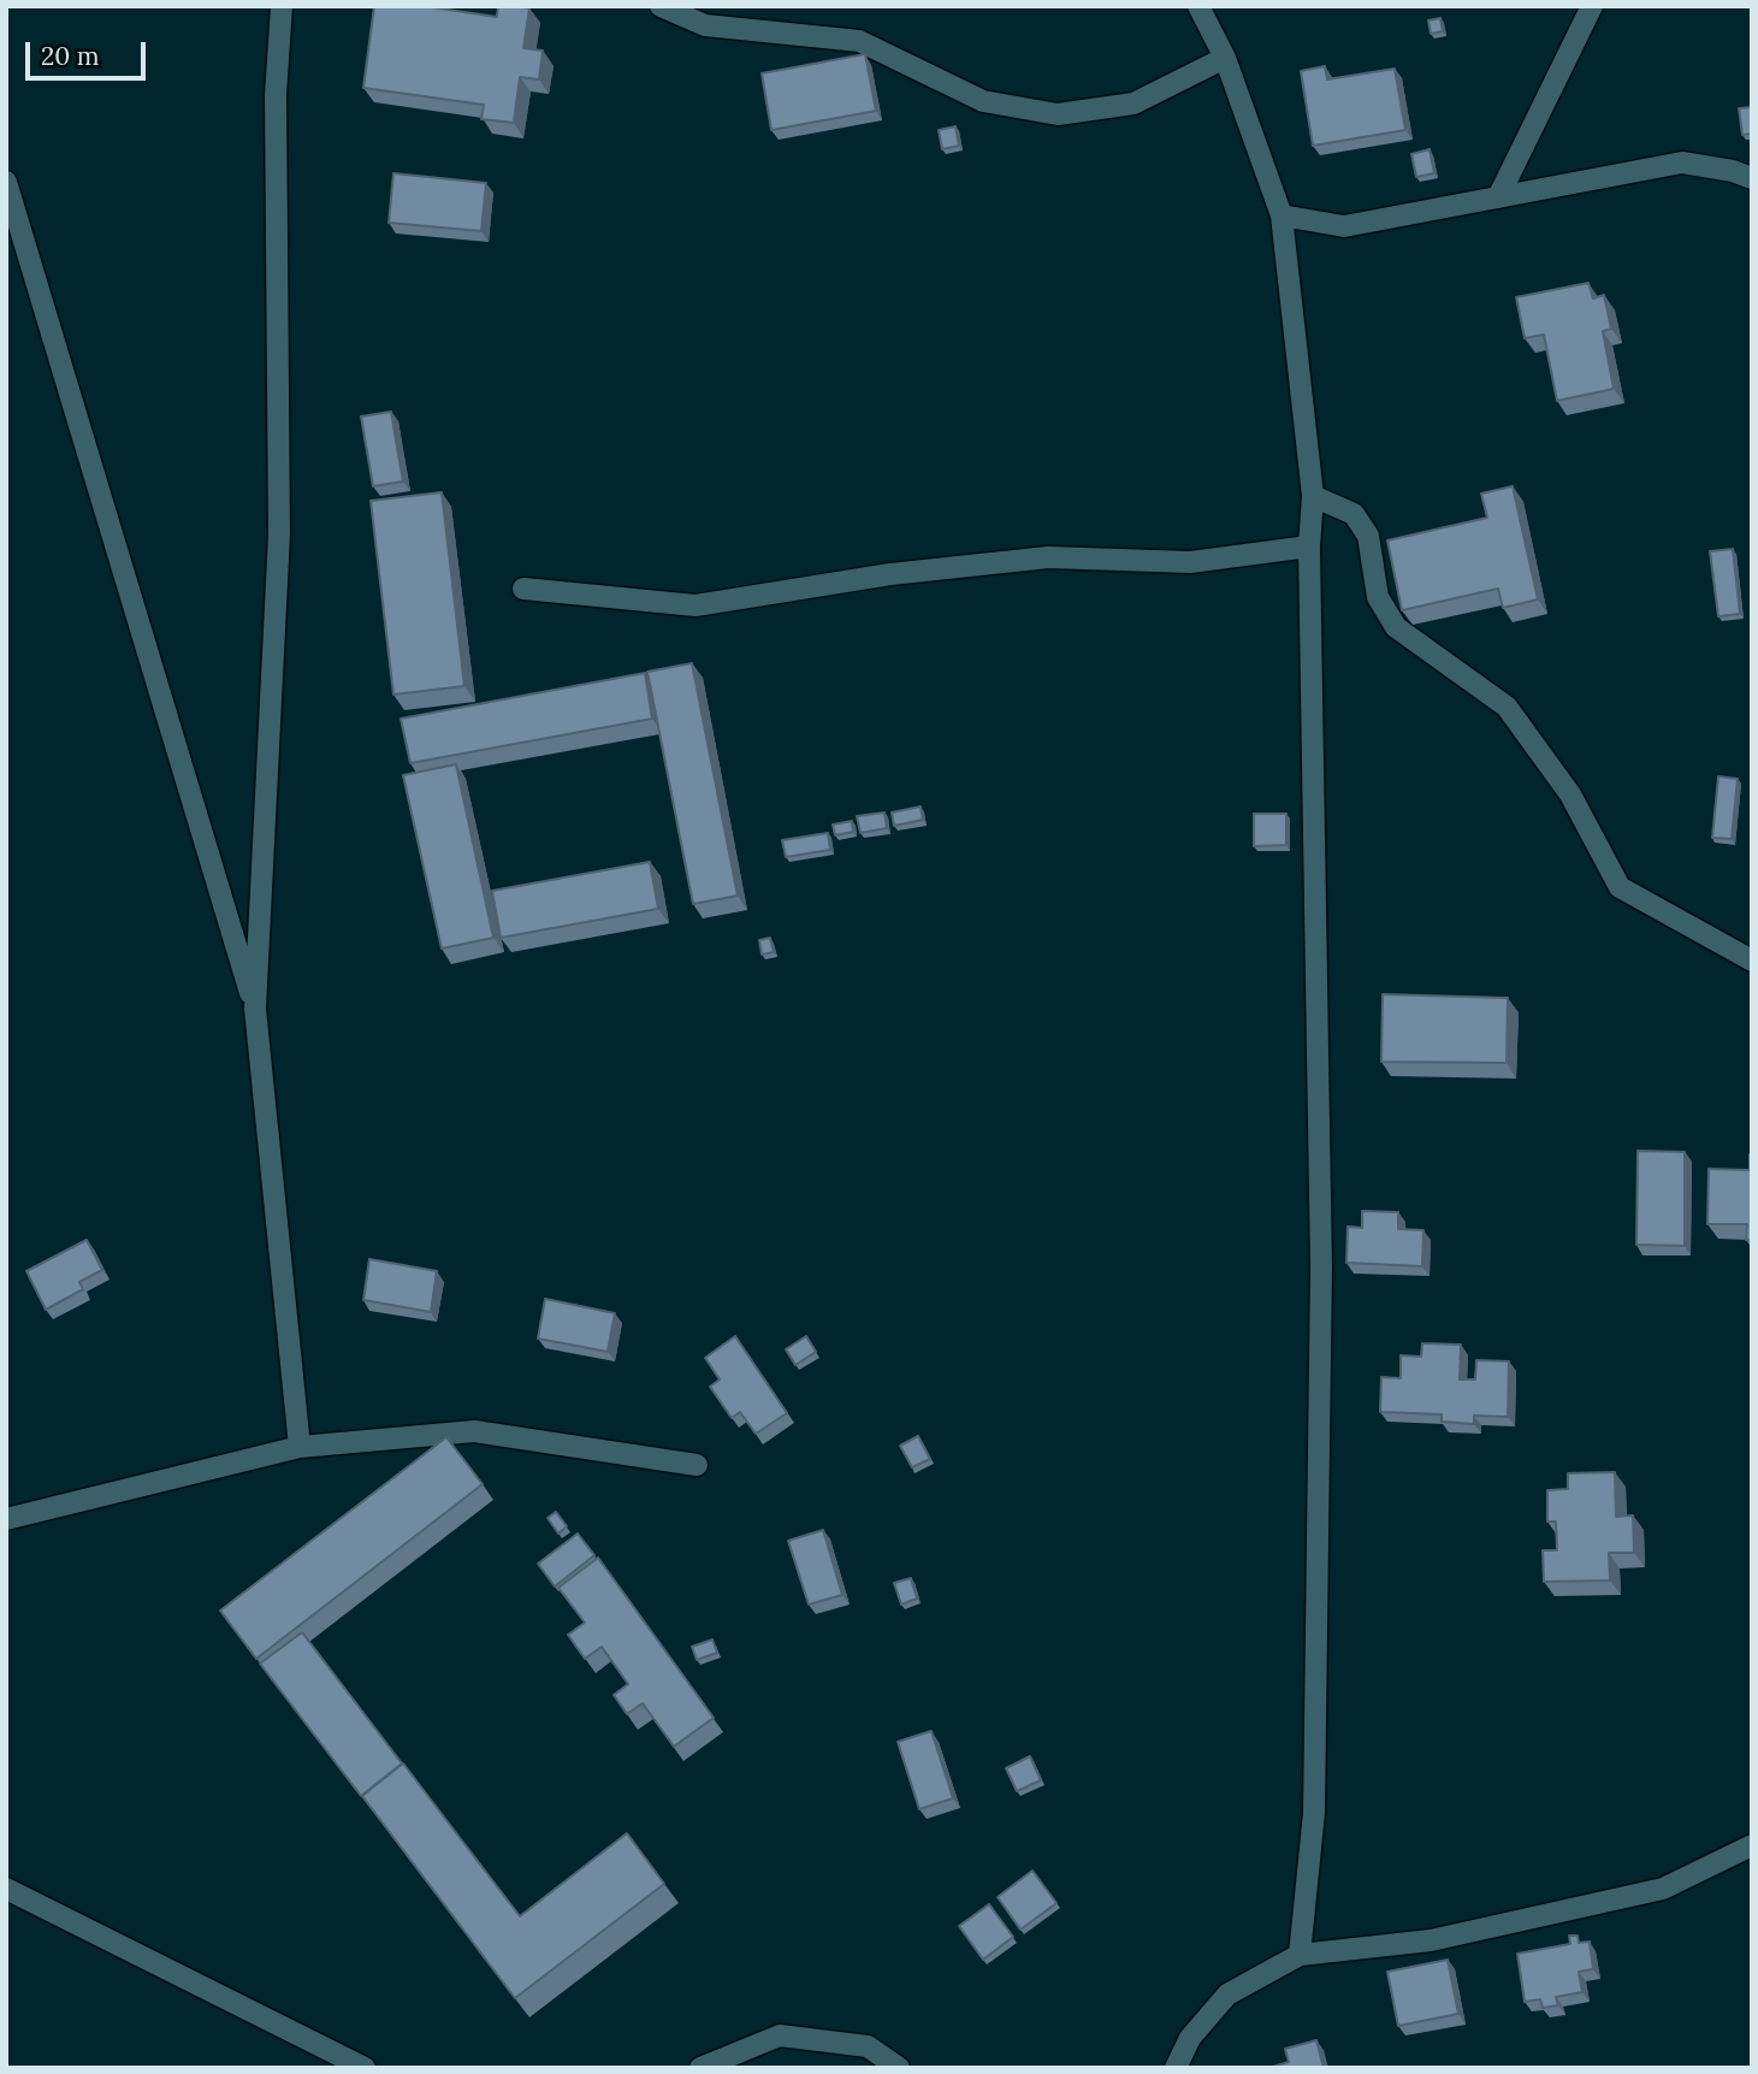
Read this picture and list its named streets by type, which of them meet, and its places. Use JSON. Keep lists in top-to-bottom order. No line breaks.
{"scale_bar":"20 m"}
